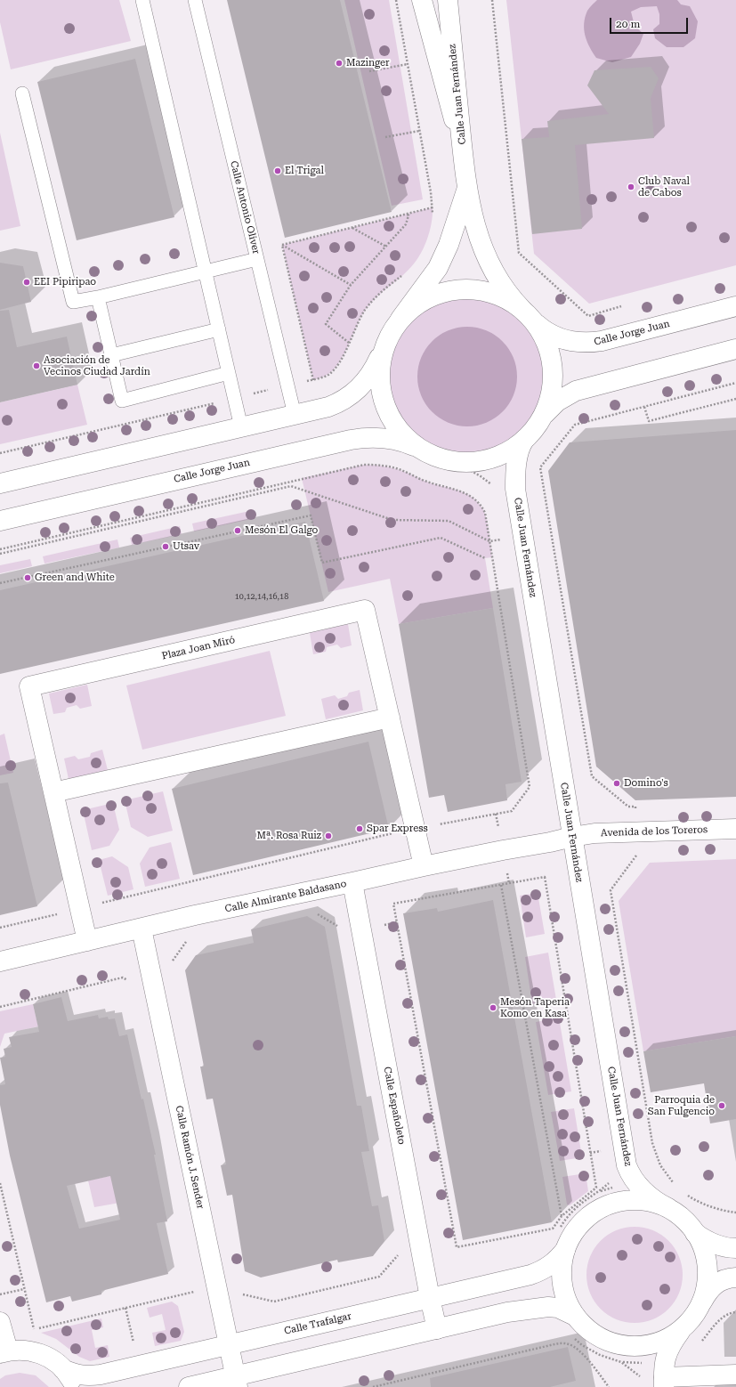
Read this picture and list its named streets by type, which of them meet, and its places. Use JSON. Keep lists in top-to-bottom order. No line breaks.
{"streets":{"street":["Calle Juan Fernández","Calle Jorge Juan","Plaza Joan Miró","Avenida de los Toreros","Calle Almirante Baldasano","Calle Españoleto","Calle Ramón J. Sender","Calle Trafalgar"],"lane":["Calle Antonio Oliver"]},"crossings":[["Calle Juan Fernández","Calle Jorge Juan"],["Calle Juan Fernández","Avenida de los Toreros"],["Calle Juan Fernández","Calle Almirante Baldasano"],["Plaza Joan Miró","Calle Almirante Baldasano"],["Avenida de los Toreros","Calle Almirante Baldasano"],["Calle Almirante Baldasano","Calle Españoleto"],["Calle Almirante Baldasano","Calle Ramón J. Sender"],["Calle Españoleto","Calle Trafalgar"],["Calle Ramón J. Sender","Calle Trafalgar"]],"places":["Mazinger","El Trigal","Club Naval de Cabos","EEI Pipiripao","Asociación de Vecinos Ciudad Jardín","Mesón El Galgo","Utsav","Green and White","Domino's","Spar Express","Mª. Rosa Ruiz","Mesón Taperia Komo en Kasa","Parroquia de San Fulgencio"],"house_numbers":["10,12,14,16,18"],"scale_bar":"20 m"}
